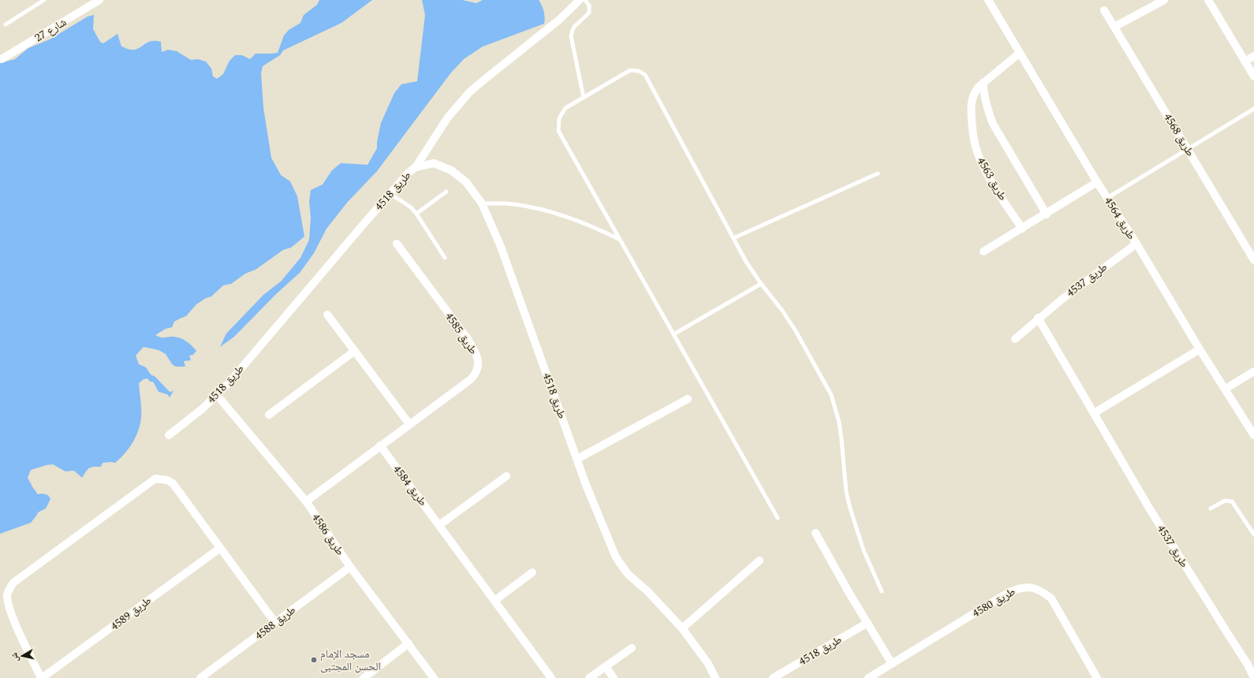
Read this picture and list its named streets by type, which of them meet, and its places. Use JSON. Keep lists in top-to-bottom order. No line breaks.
{"streets":{"street":["شارع 27","طريق 4568","طريق 4563","طريق 4518","طريق 4564","طريق 4537","طريق 4585","طريق 4584","طريق 4586","طريق 4580","طريق 4589","طريق 4588"]},"crossings":[["طريق 4563","طريق 4564"],["طريق 4518","طريق 4586"],["طريق 4564","طريق 4537"],["طريق 4585","طريق 4584"],["طريق 4585","طريق 4586"],["طريق 4586","طريق 4588"]],"places":["مسجد الإمام الحسن المجتبى"],"north":"left"}
